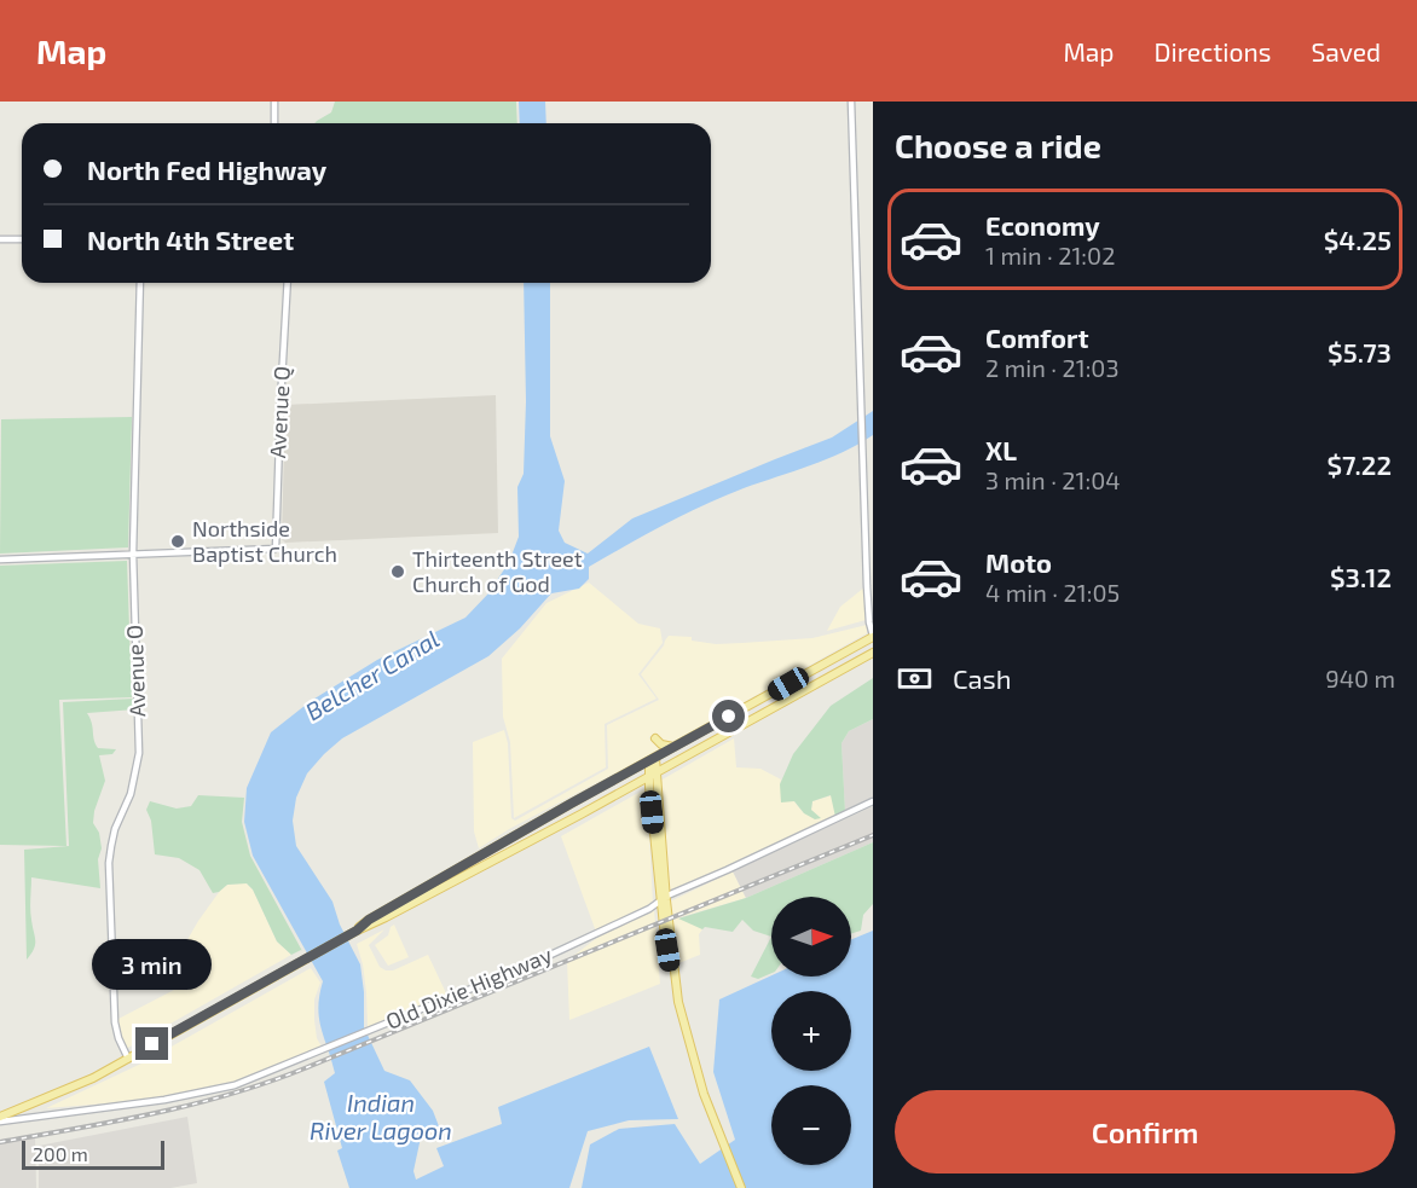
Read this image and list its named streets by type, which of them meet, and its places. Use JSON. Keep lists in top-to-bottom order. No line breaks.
{"streets":{"street":["Avenue Q","Avenue O","Old Dixie Highway"]},"crossings":[["Avenue Q","Avenue O"]],"water":["Belcher Canal","Indian River Lagoon"],"places":["Northside Baptist Church","Thirteenth Street Church of God"],"scale_bar":"200 m","north":"right","page":{"header":"Map","nav":["Map","Directions","Saved"],"heading":"Choose a ride","banner":["North Fed Highway","North 4th Street"],"list":[{"name":"Economy","note":"1 min · 21:02","value":"$4.25"},{"name":"Comfort","note":"2 min · 21:03","value":"$5.73"},{"name":"XL","note":"3 min · 21:04","value":"$7.22"},{"name":"Moto","note":"4 min · 21:05","value":"$3.12"}],"pay":["Cash","940 m"],"map_buttons":["+","−"],"bubble":"3 min","buttons":"Confirm","scale":"200 m"}}
